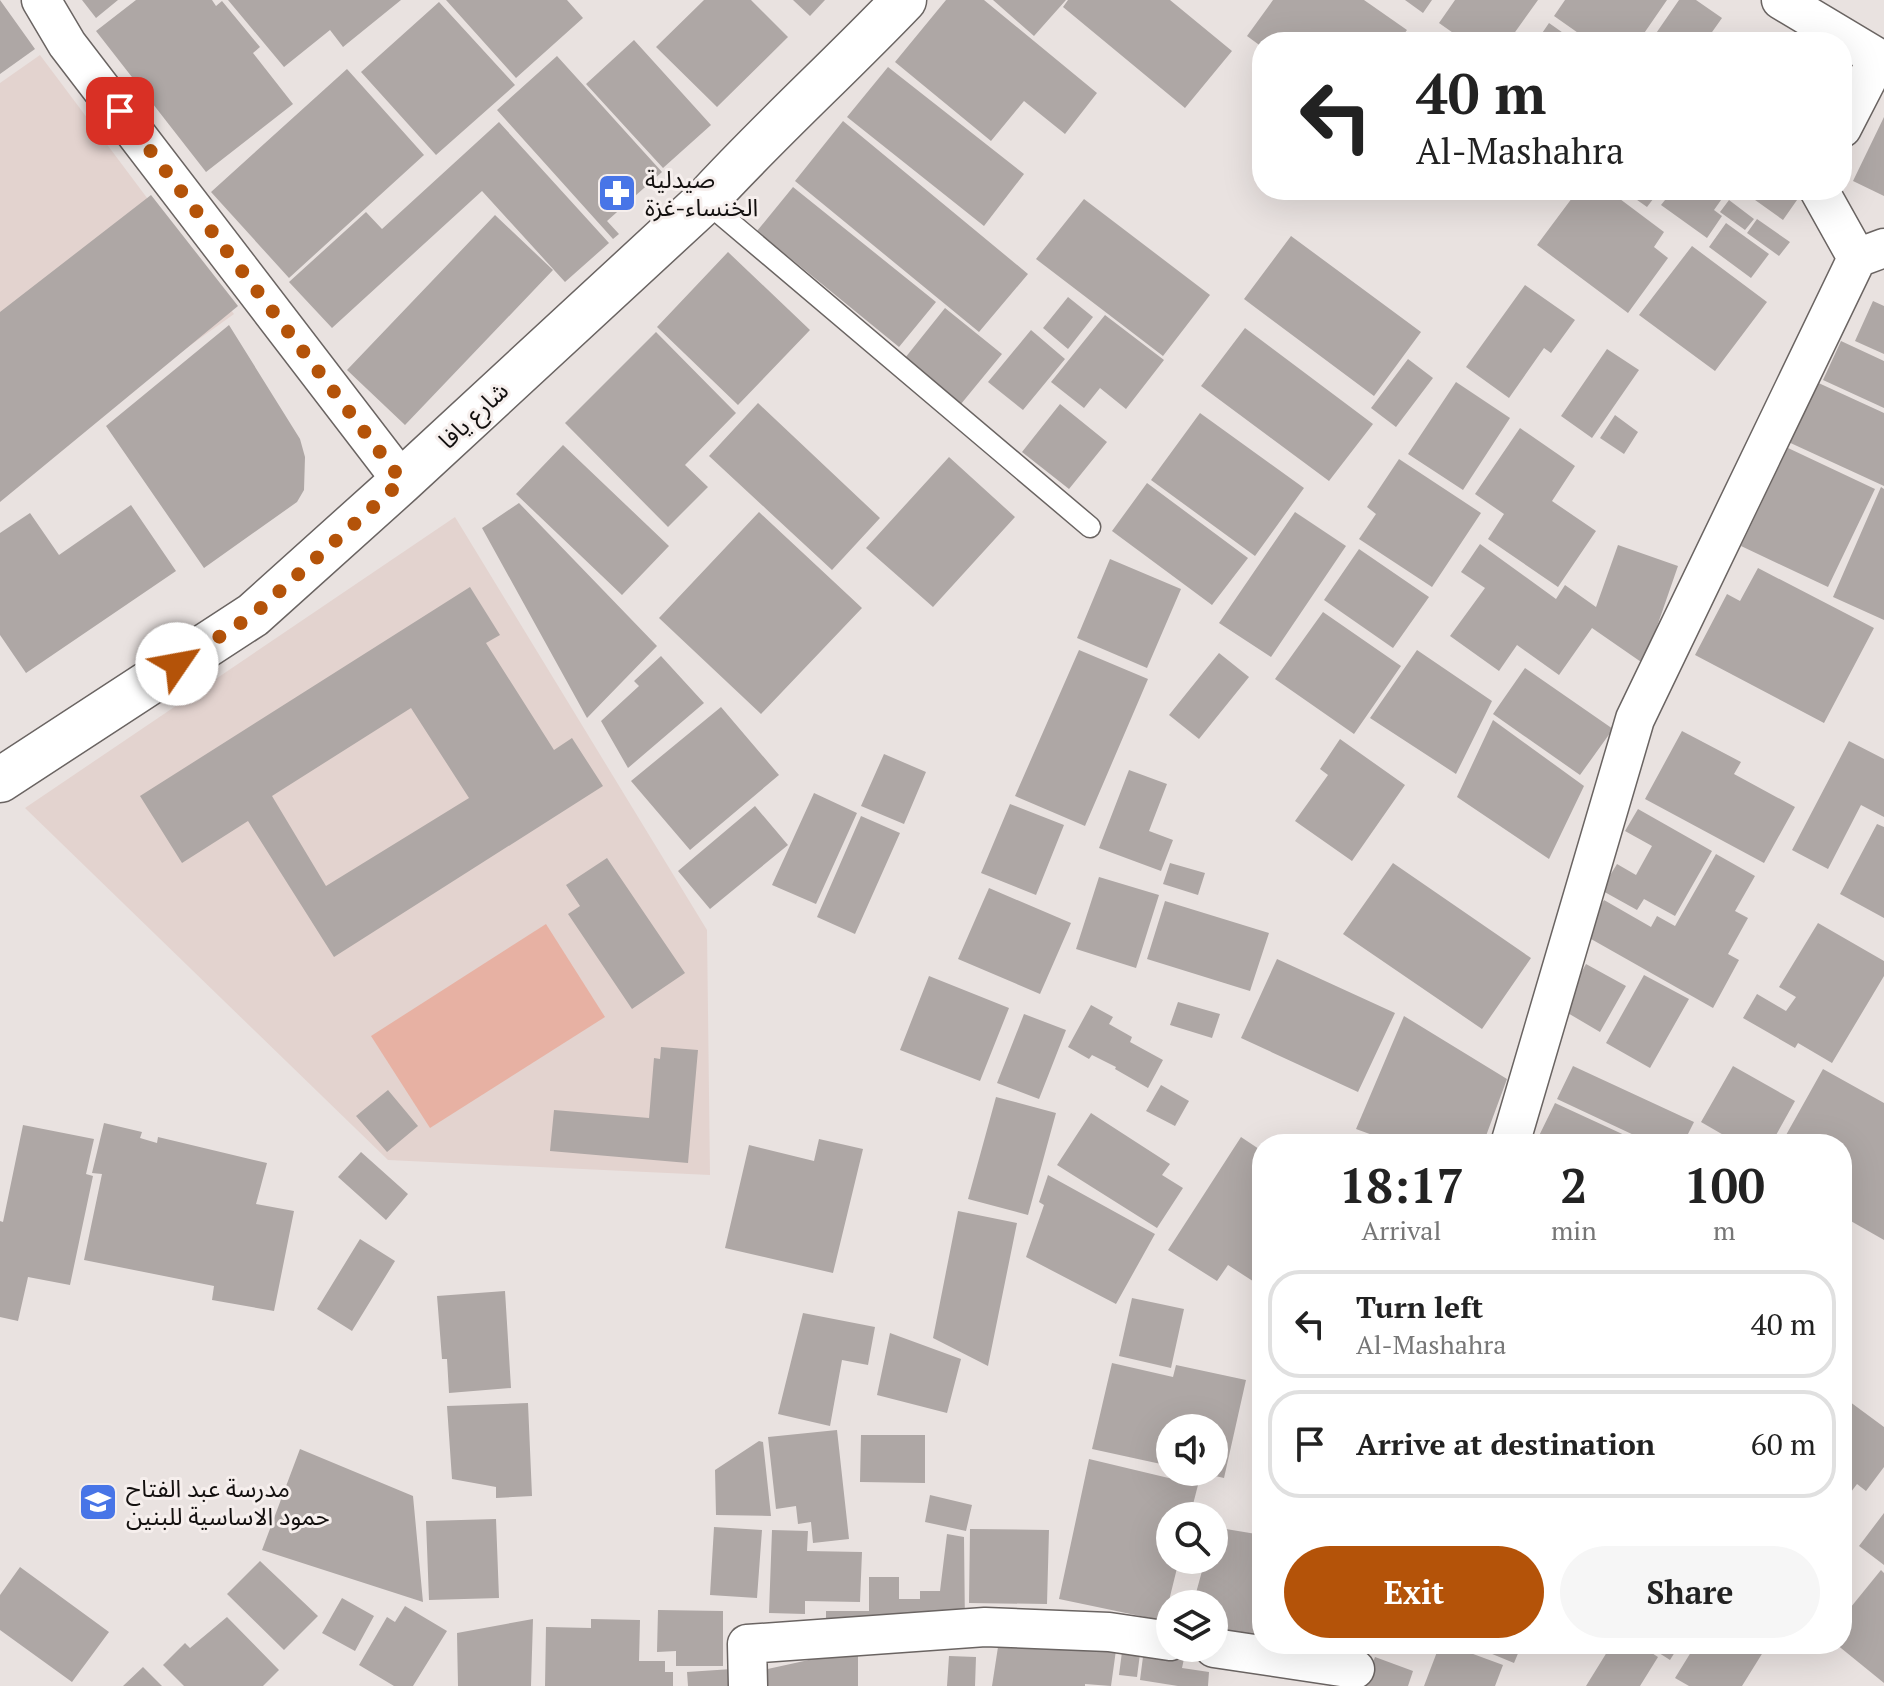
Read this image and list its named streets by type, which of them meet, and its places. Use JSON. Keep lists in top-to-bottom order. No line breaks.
{"streets":{"street":["شارع يافا"]},"places":{"pharmacy":["صيدلية الخنساء-غزة"],"school or university":["مدرسة عبد الفتاح حمود الاساسية للبنين"]},"page":{"turn":["40 m","Al-Mashahra"],"eta":["18:17","Arrival","2","min","100","m"],"list":[{"name":"Turn left","note":"Al-Mashahra","value":"40 m"},{"name":"Arrive at destination","value":"60 m"}],"buttons":["Exit","Share"]}}
